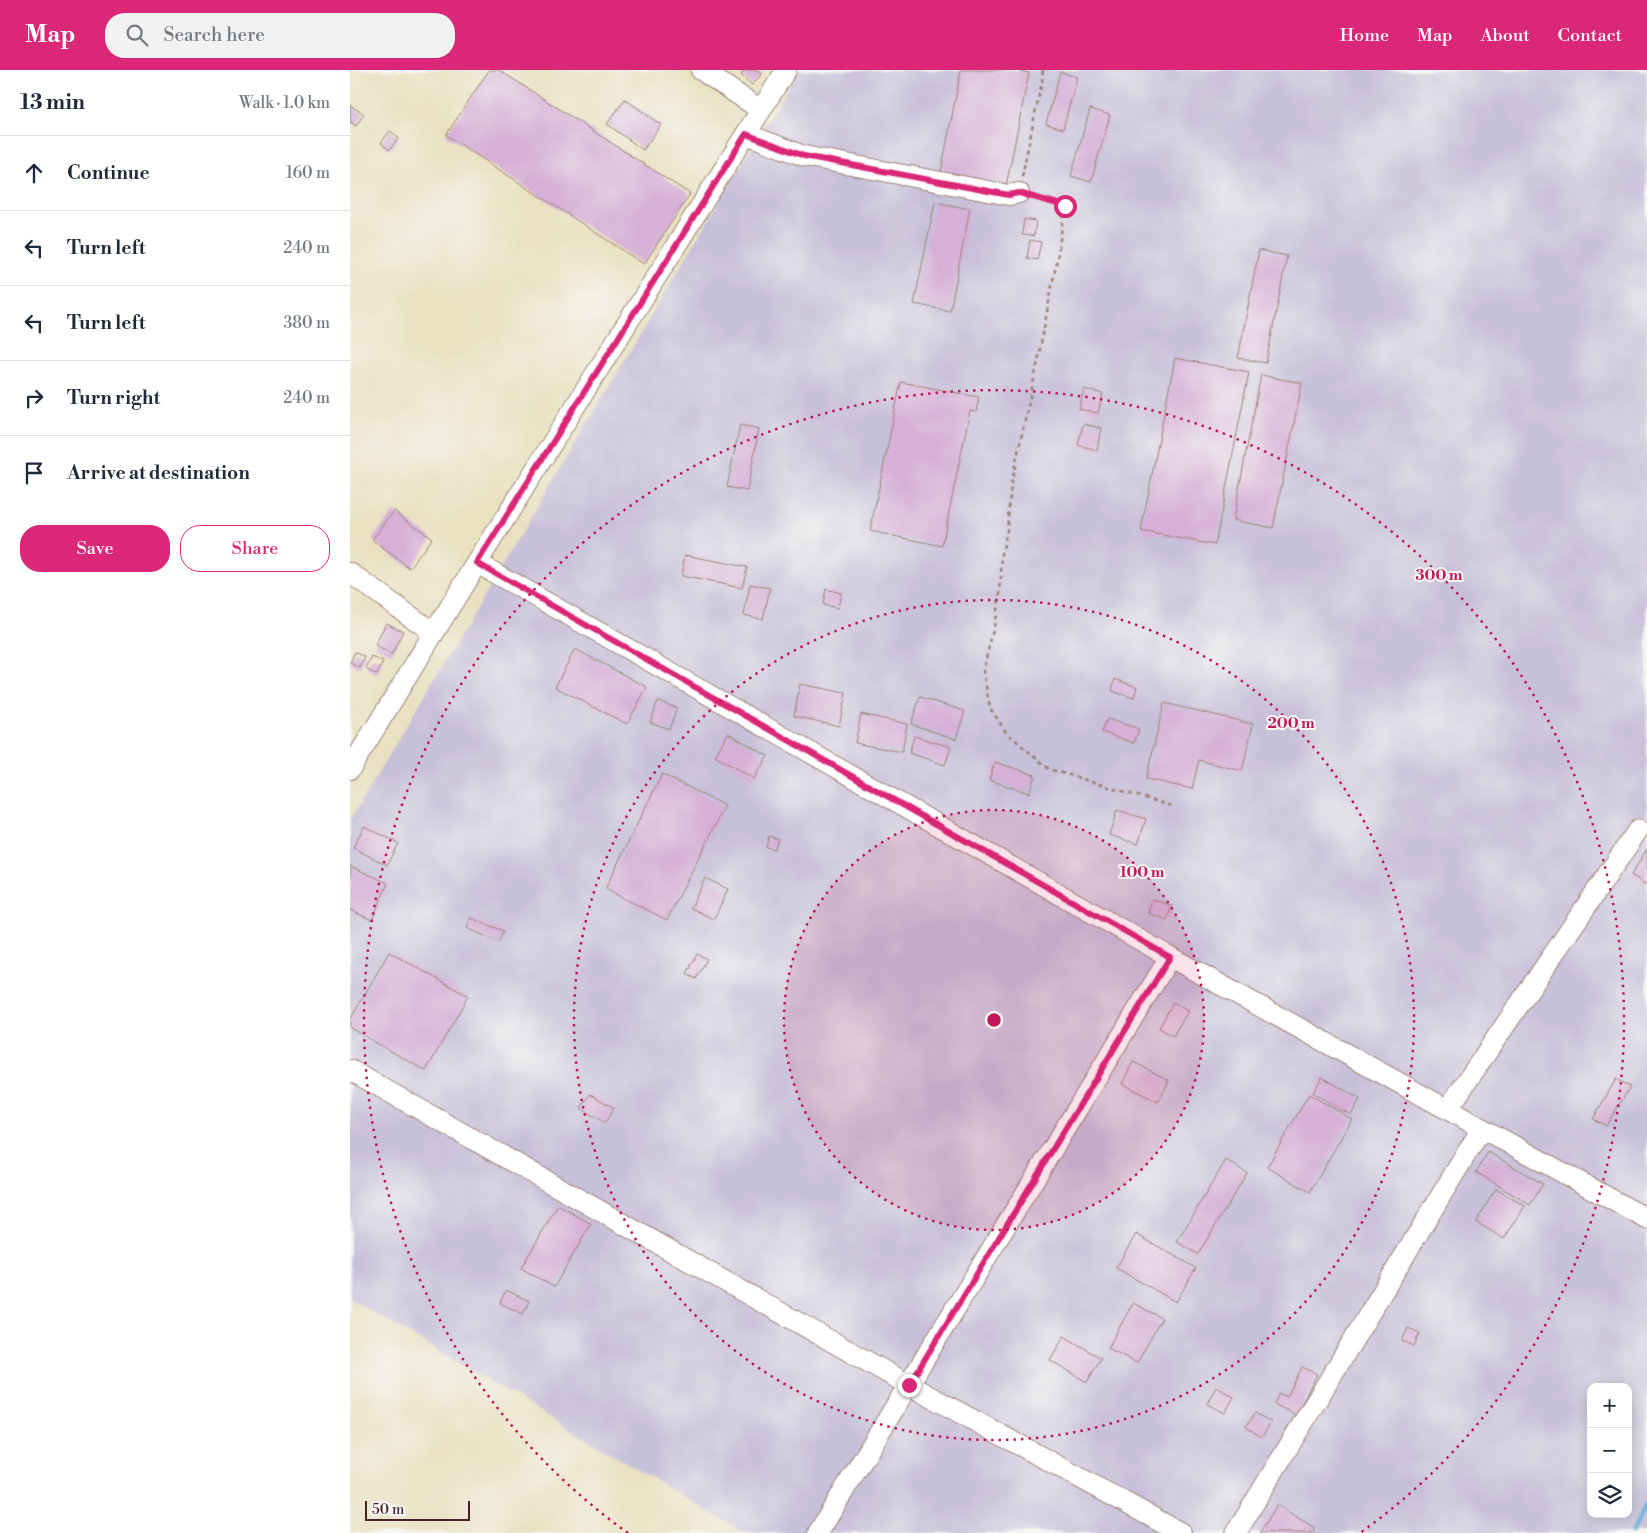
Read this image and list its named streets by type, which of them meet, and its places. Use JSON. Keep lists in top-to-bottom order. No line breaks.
{"scale_bar":"50 m","page":{"header":"Map","search":"Search here","nav":["Home","Map","About","Contact"],"heading":["13 min","Walk · 1.0 km"],"list":[["Continue","160 m"],["Turn left","240 m"],["Turn left","380 m"],["Turn right","240 m"],"Arrive at destination"],"buttons":["Save","Share"],"map_buttons":["+","−"],"scale":"50 m"},"rings":["300 m","200 m","100 m"]}
